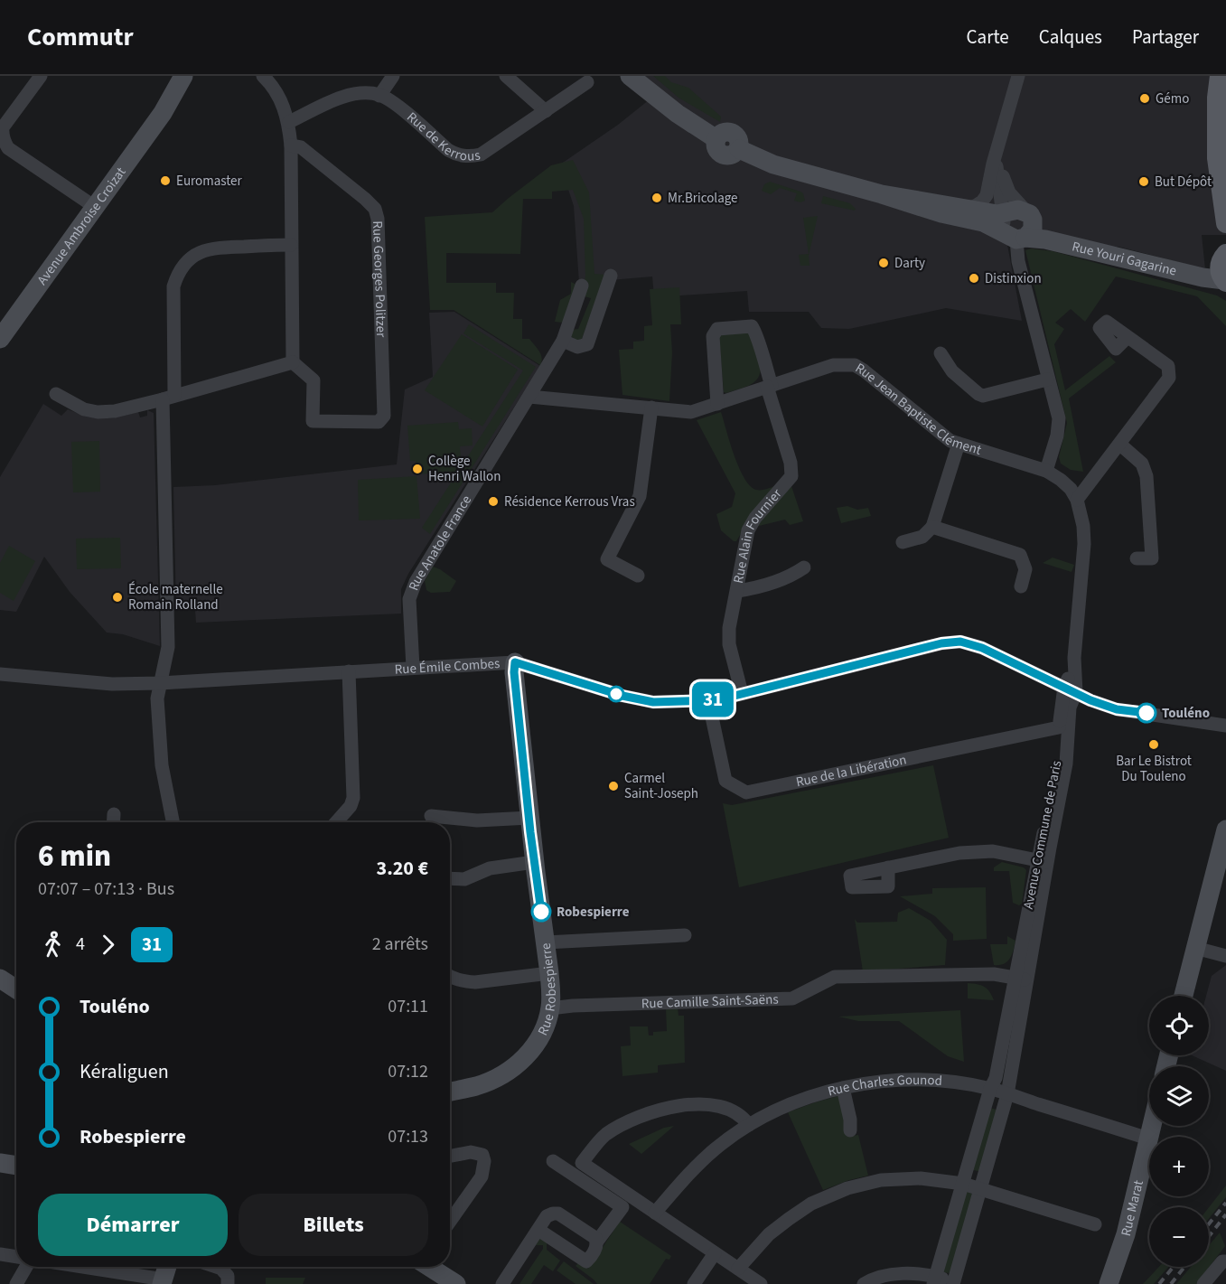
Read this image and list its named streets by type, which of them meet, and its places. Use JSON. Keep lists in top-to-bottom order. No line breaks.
{"streets":{"street":["Rue de Kerrous","Avenue Ambroise Croizat","Rue Youri Gagarine","Rue Georges Politzer","Rue Jean Baptiste Clément","Rue Alain Fournier","Rue Anatole France","Rue Émile Combes","Rue de la Libération","Avenue Commune de Paris","Rue Robespierre","Rue Camille Saint-Saëns","Rue Charles Gounod","Rue Marat"]},"crossings":[["Rue Jean Baptiste Clément","Rue Alain Fournier"],["Rue Jean Baptiste Clément","Rue Anatole France"],["Rue Jean Baptiste Clément","Avenue Commune de Paris"],["Rue Alain Fournier","Rue Émile Combes"],["Rue Anatole France","Rue Émile Combes"],["Rue Émile Combes","Rue de la Libération"],["Rue Émile Combes","Avenue Commune de Paris"],["Rue Émile Combes","Rue Robespierre"],["Rue de la Libération","Avenue Commune de Paris"],["Avenue Commune de Paris","Rue Camille Saint-Saëns"],["Avenue Commune de Paris","Rue Charles Gounod"],["Rue Robespierre","Rue Camille Saint-Saëns"],["Rue Charles Gounod","Rue Marat"]],"places":["Gémo","Euromaster","But Dépôt","Mr.Bricolage","Darty","Distinxion","Collège Henri Wallon","Résidence Kerrous Vras","École maternelle Romain Rolland","Touléno","Bar Le Bistrot Du Touleno","Carmel Saint-Joseph","Robespierre"],"lines":["bus line 31"],"page":{"header":"Commutr","nav":["Carte","Calques","Partager"],"on_map":"31","heading":["6 min","07:07 – 07:13 · Bus","3.20 €"],"legs":["4","31","2 arrêts"],"list":[{"name":"Touléno","value":"07:11"},{"name":"Kéraliguen","value":"07:12"},{"name":"Robespierre","value":"07:13"}],"map_buttons":["+","−"],"buttons":["Démarrer","Billets"]}}
